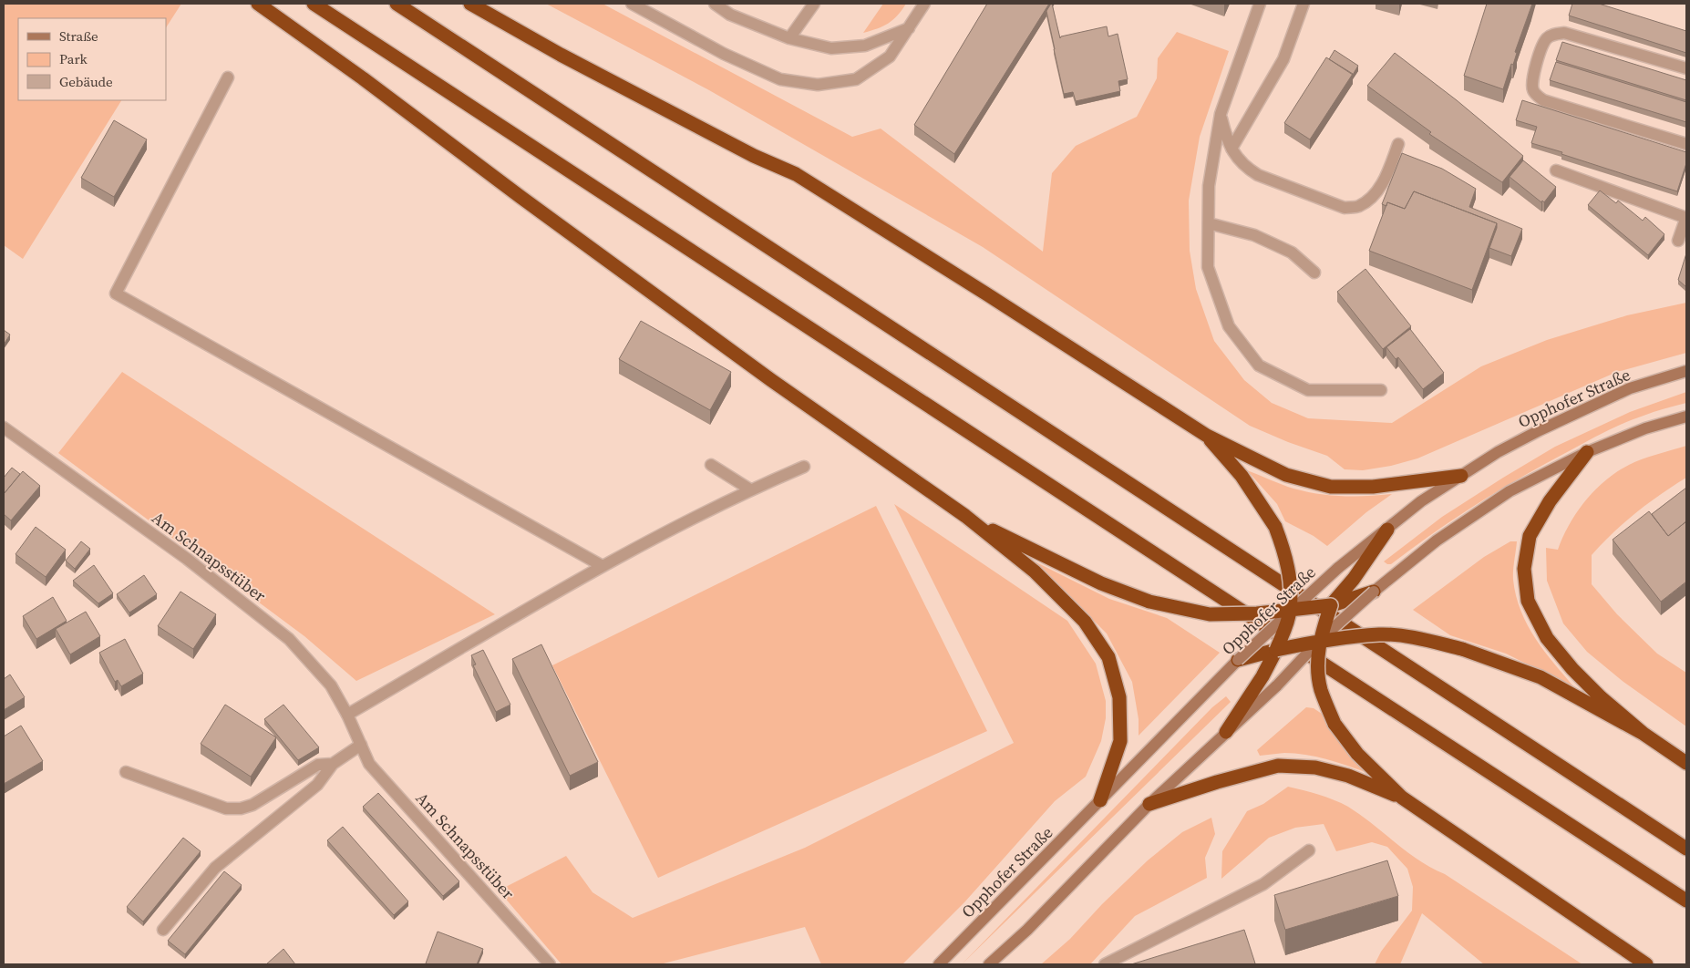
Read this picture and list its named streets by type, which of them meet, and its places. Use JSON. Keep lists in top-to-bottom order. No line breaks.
{"streets":{"street":["Opphofer Straße","Am Schnapsstüber"]},"legend":["Straße","Park","Gebäude"]}
